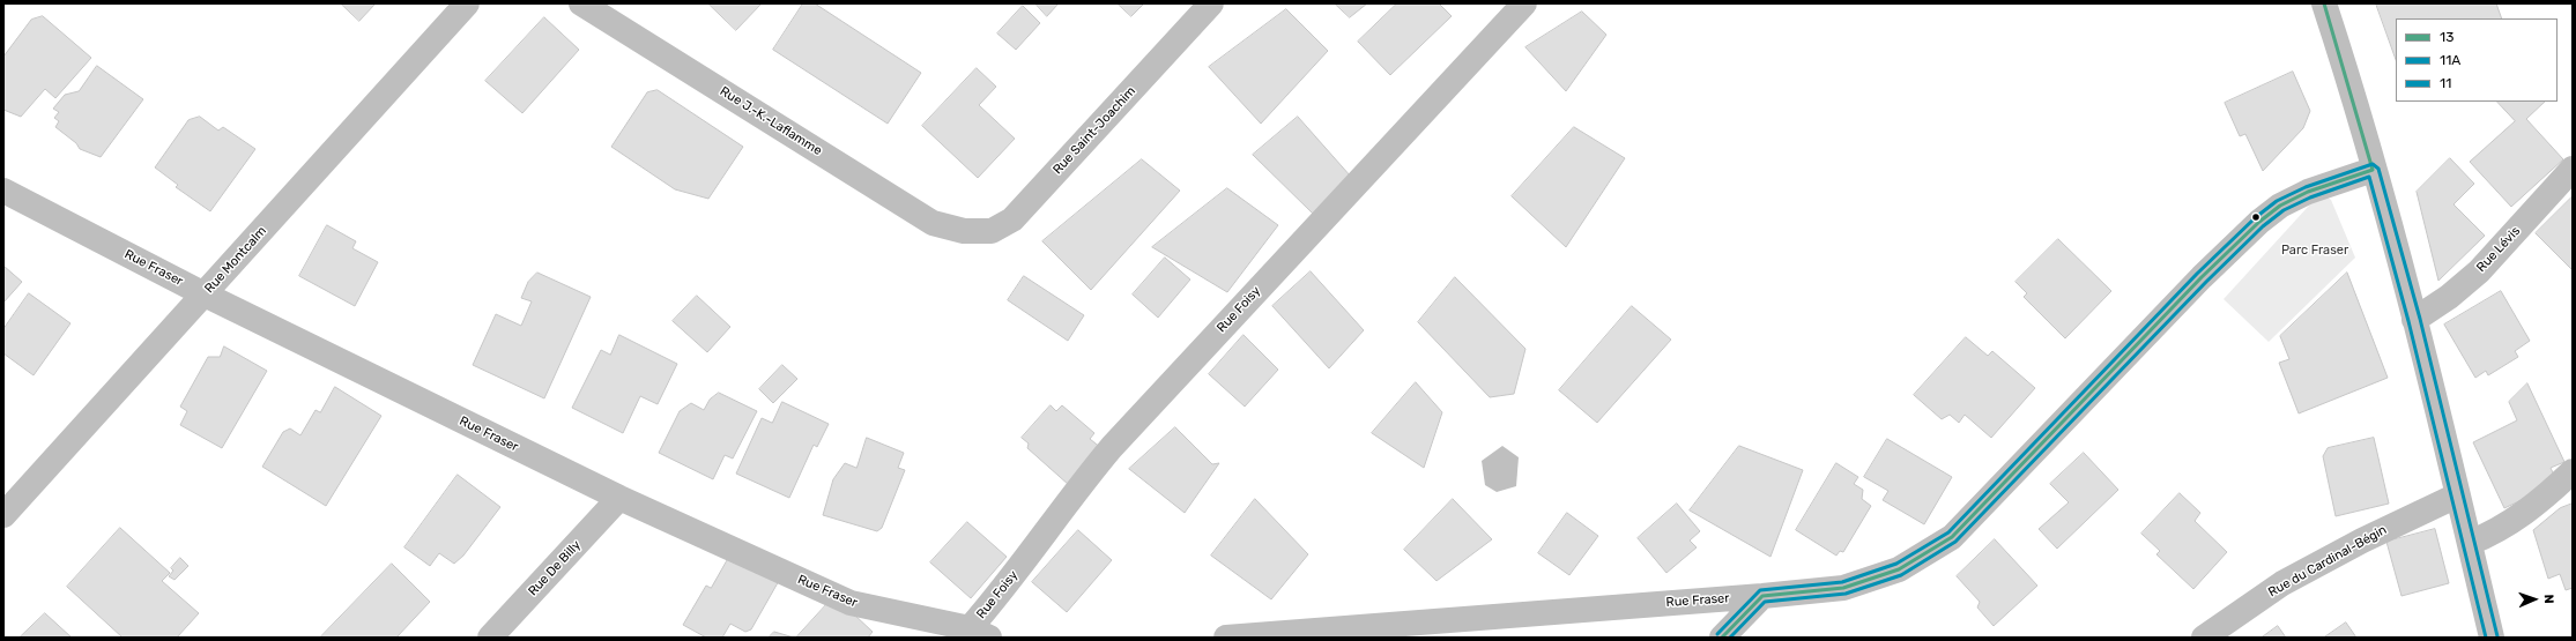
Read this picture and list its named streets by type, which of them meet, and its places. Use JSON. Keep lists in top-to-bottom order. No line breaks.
{"streets":{"street":["Rue J.-K.-Laflamme","Rue Saint-Joachim","Rue Lévis","Rue Montcalm","Rue Fraser","Rue Foisy","Rue du Cardinal-Bégin","Rue De Billy"]},"crossings":[["Rue J.-K.-Laflamme","Rue Saint-Joachim"],["Rue Montcalm","Rue Fraser"],["Rue Fraser","Rue Foisy"],["Rue Fraser","Rue De Billy"]],"parks":["Parc Fraser"],"lines":["transit line 13","transit line 11","transit line 11A"],"legend":["13","11A","11"],"north":"right"}
